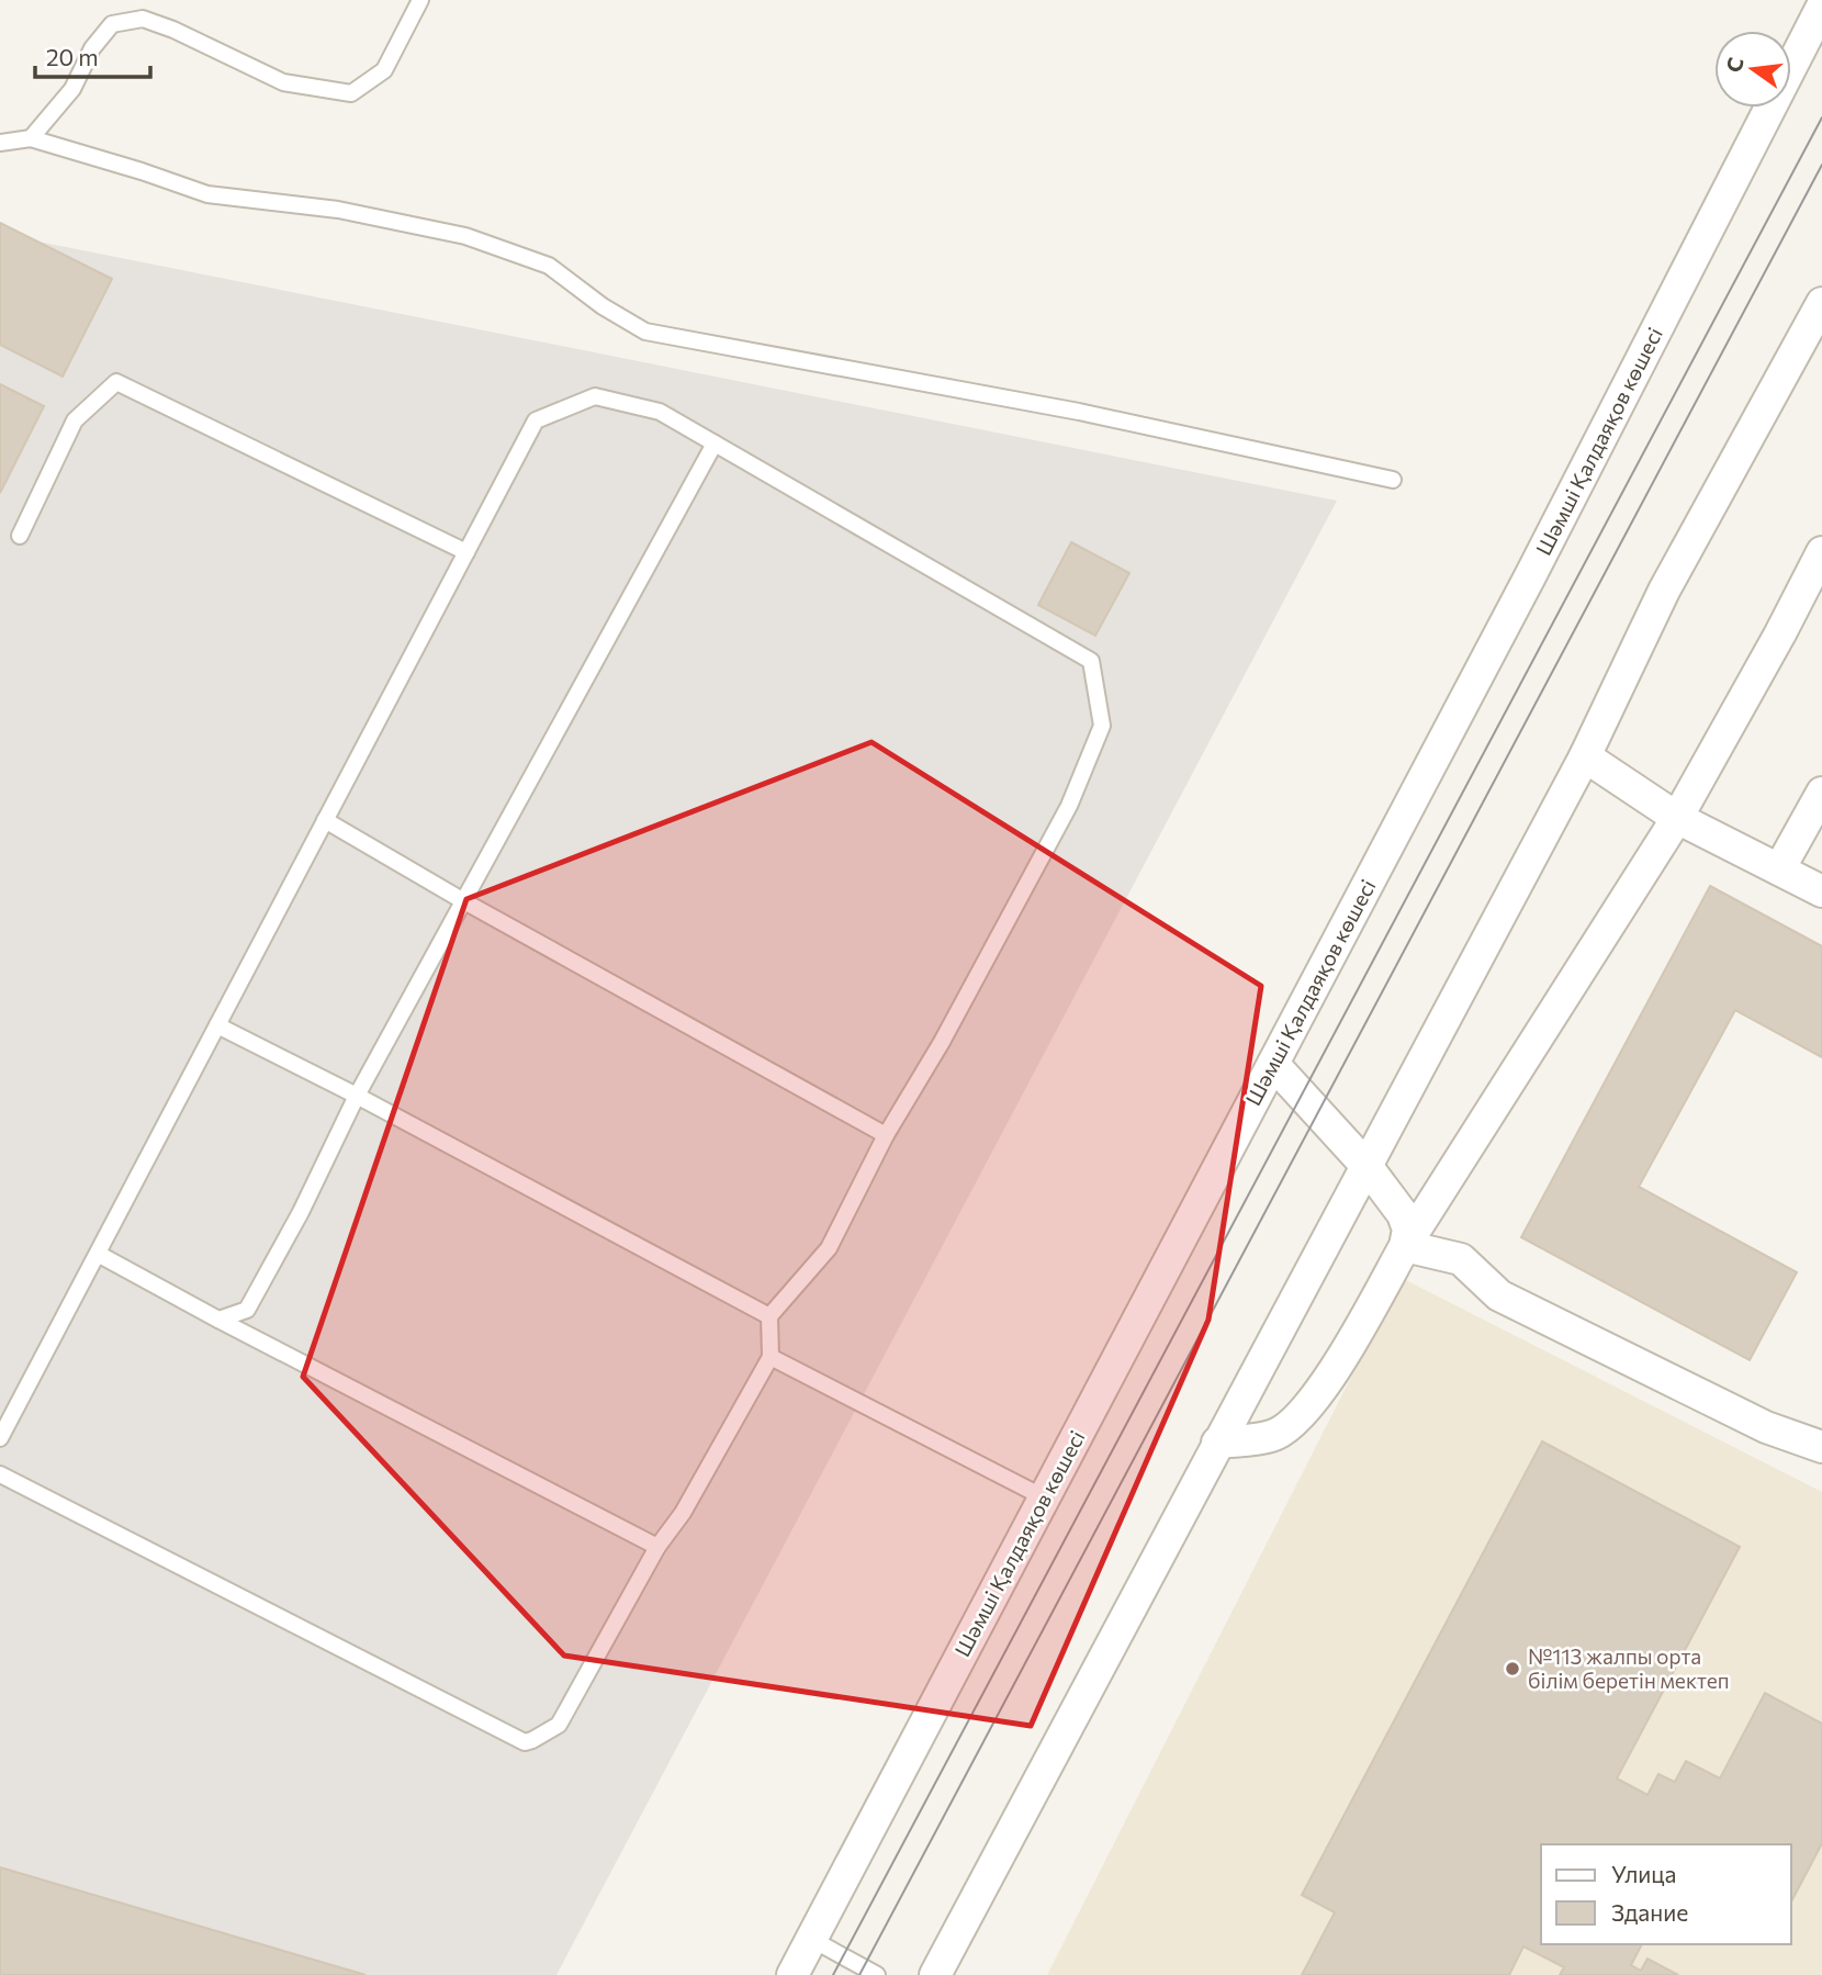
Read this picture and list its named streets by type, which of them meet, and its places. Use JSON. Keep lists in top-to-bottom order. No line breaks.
{"streets":{"street":["Шәмші Қалдаяқов көшесі"]},"places":["№113 жалпы орта білім беретін мектеп"],"legend":["Улица","Здание"],"scale_bar":"20 m","north":"left"}
